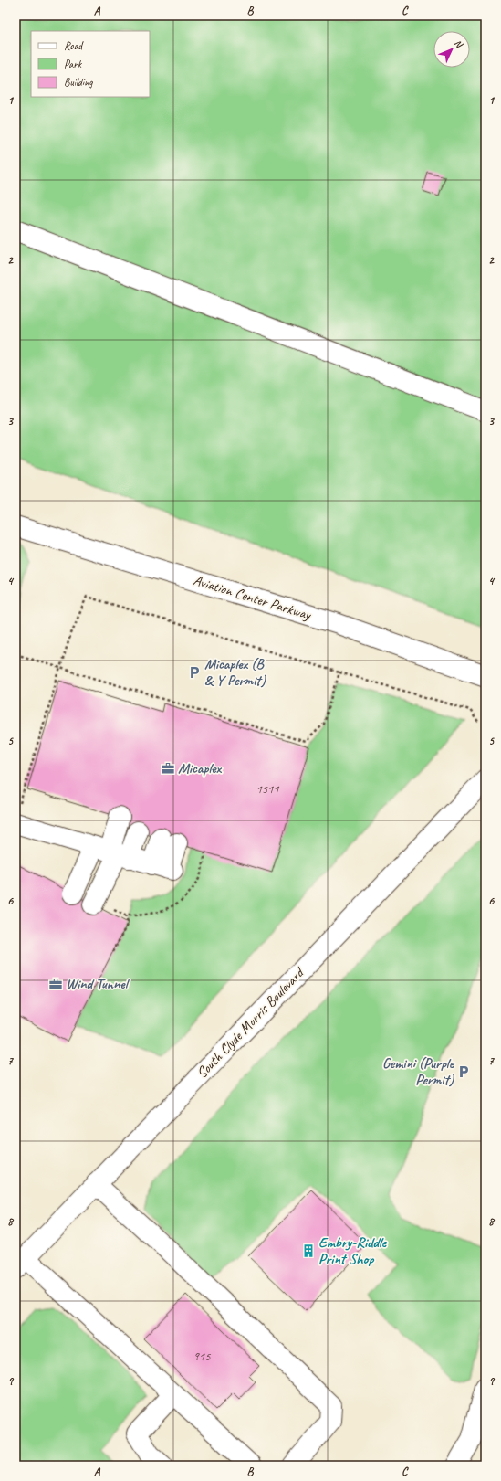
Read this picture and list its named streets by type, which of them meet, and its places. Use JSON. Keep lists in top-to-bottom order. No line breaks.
{"streets":{"main road":["Aviation Center Parkway","South Clyde Morris Boulevard"]},"places":{"parking":["Micaplex (B & Y Permit)","Gemini (Purple Permit)"],"office":["Micaplex","Wind Tunnel"],"building":["Embry-Riddle Print Shop"]},"house_numbers":["1511","915"],"legend":["Road","Park","Building"],"north":"top right","grid":{"columns":["A","B","C"],"rows":["1","2","3","4","5","6","7","8","9"]}}
